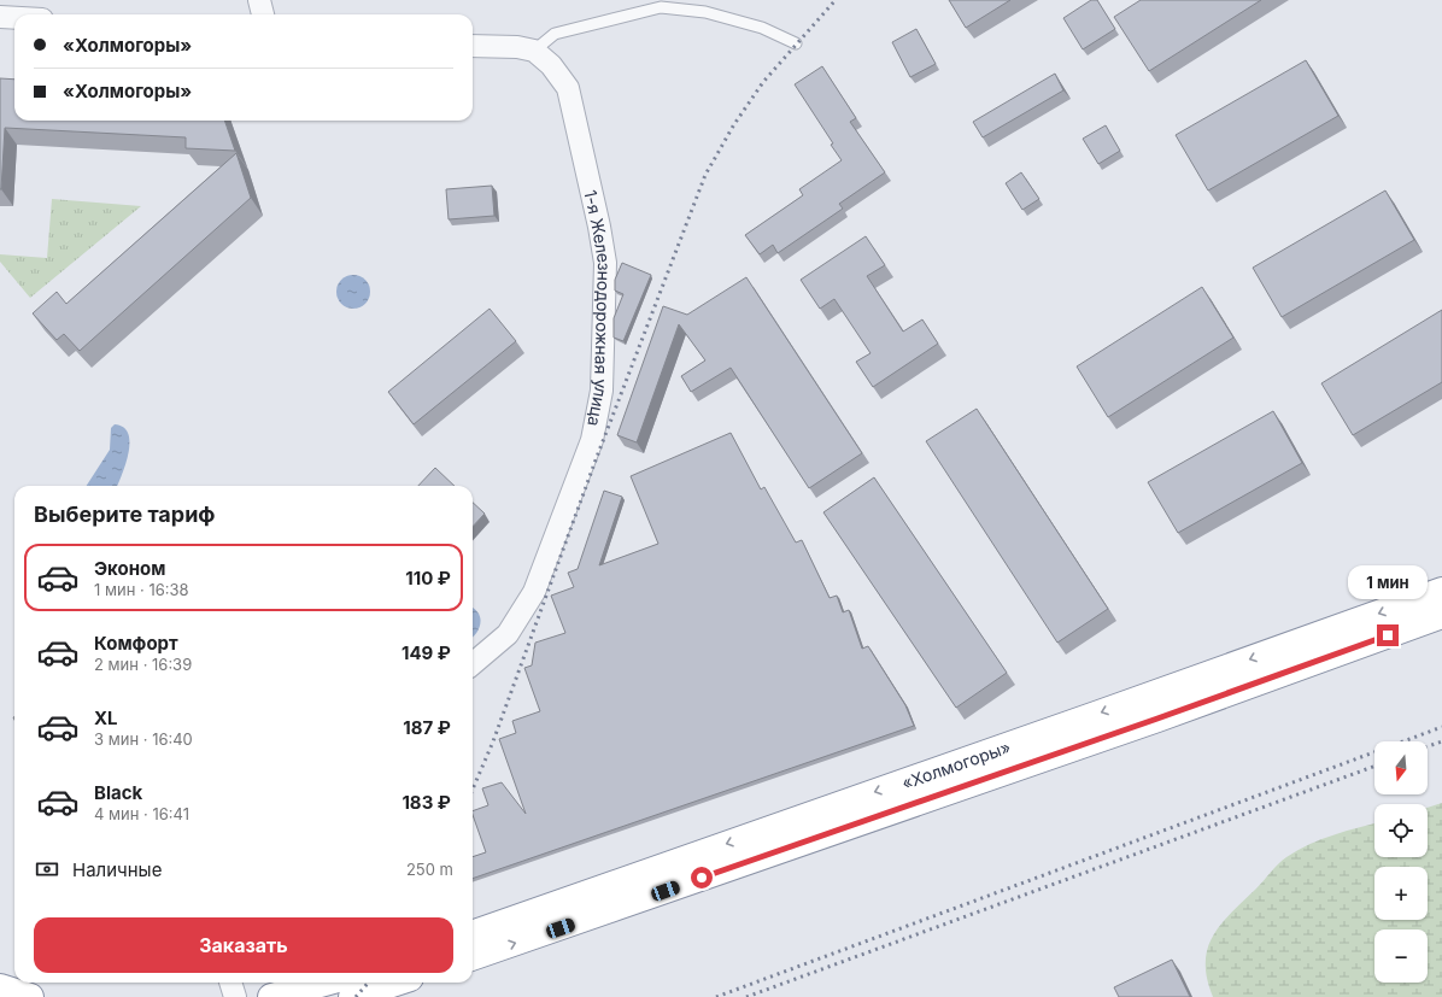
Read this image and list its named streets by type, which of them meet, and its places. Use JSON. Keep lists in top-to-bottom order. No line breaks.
{"streets":{"highway":["«Холмогоры»"],"street":["1-я Железнодорожная улица"]},"north":"bottom","page":{"banner":["«Холмогоры»","«Холмогоры»"],"heading":"Выберите тариф","list":[{"name":"Эконом","note":"1 мин · 16:38","value":"110 ₽"},{"name":"Комфорт","note":"2 мин · 16:39","value":"149 ₽"},{"name":"XL","note":"3 мин · 16:40","value":"187 ₽"},{"name":"Black","note":"4 мин · 16:41","value":"183 ₽"}],"bubble":"1 мин","map_buttons":["+","−"],"pay":["Наличные","250 m"],"buttons":"Заказать"}}
